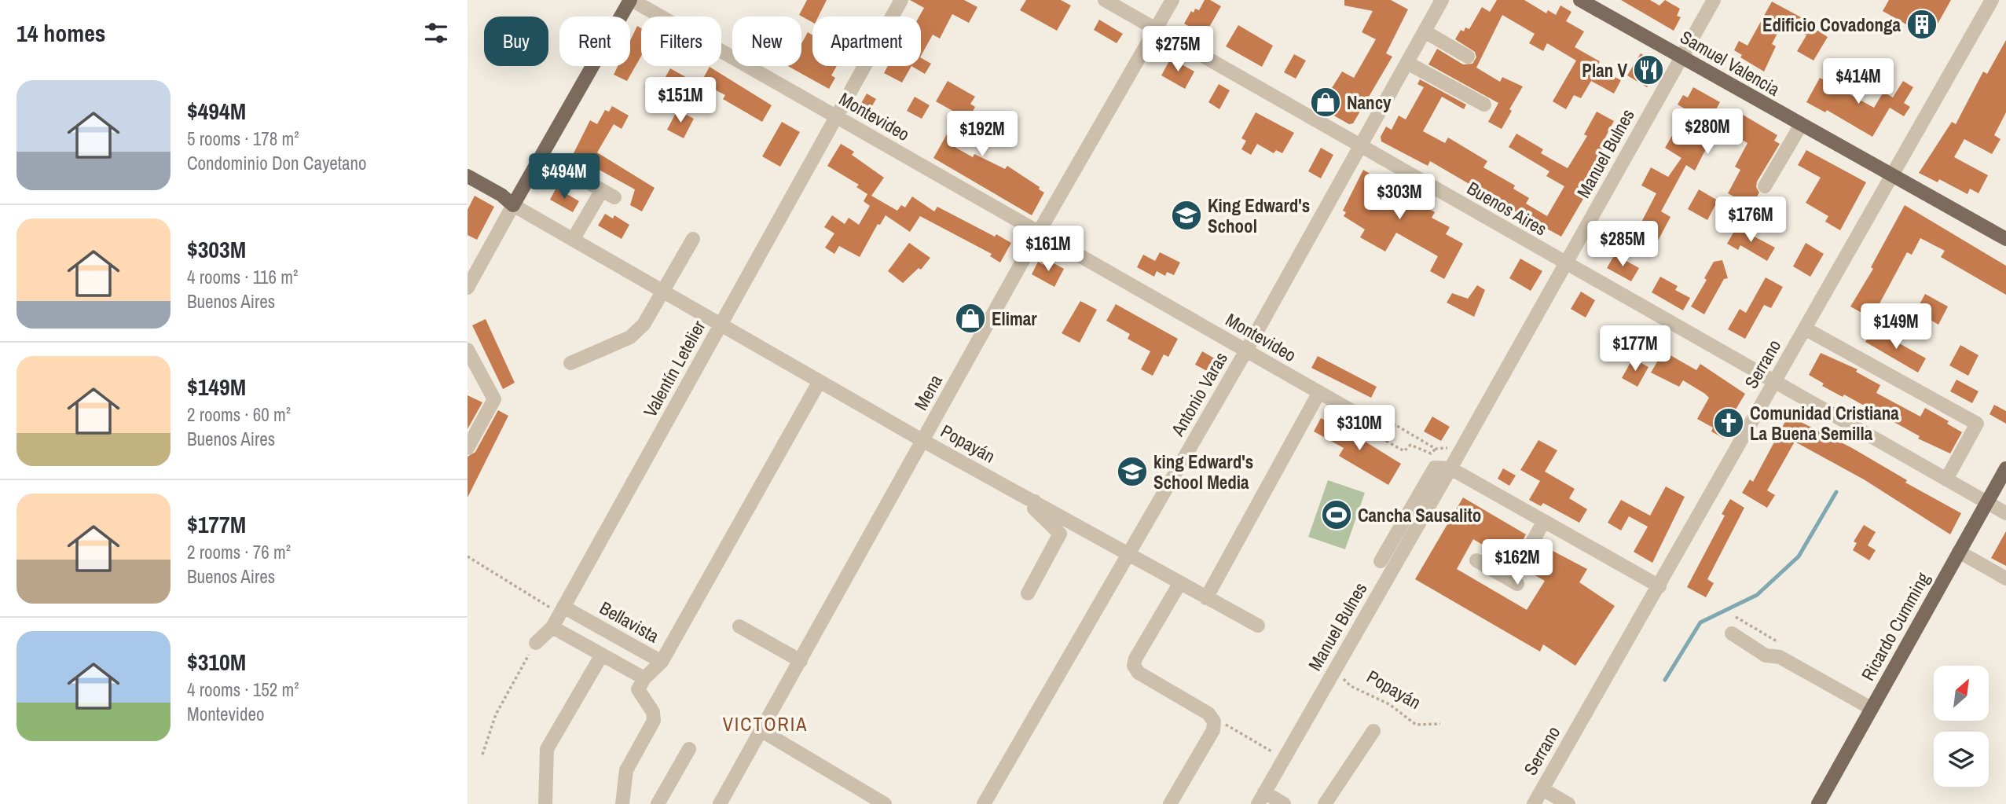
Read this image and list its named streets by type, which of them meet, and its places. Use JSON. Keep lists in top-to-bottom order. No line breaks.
{"streets":{"main road":["Samuel Valencia","Popayán","Ricardo Cumming"],"street":["Montevideo","Manuel Bulnes","Buenos Aires","Serrano","Valentín Letelier","Mena","Antonio Varas","Bellavista"]},"crossings":[["Samuel Valencia","Manuel Bulnes"],["Samuel Valencia","Serrano"],["Montevideo","Valentín Letelier"],["Montevideo","Mena"],["Montevideo","Antonio Varas"],["Manuel Bulnes","Buenos Aires"],["Manuel Bulnes","Popayán"],["Buenos Aires","Serrano"],["Buenos Aires","Mena"],["Buenos Aires","Antonio Varas"],["Buenos Aires","Ricardo Cumming"],["Valentín Letelier","Popayán"],["Valentín Letelier","Bellavista"],["Mena","Popayán"],["Antonio Varas","Popayán"]],"districts":["VICTORIA"],"places":{"building":["Edificio Covadonga"],"restaurant":["Plan V"],"shop":["Nancy","Elimar"],"school or university":["King Edward's School","king Edward's School Media"],"church":["Comunidad Cristiana La Buena Semilla"],"sports":["Cancha Sausalito"]},"north":"top right","page":{"heading":"14 homes","chip":["Buy","Rent","Filters","New","Apartment"],"price":["$275M","$414M","$151M","$280M","$192M","$494M","$303M","$176M","$285M","$161M","$149M","$177M","$310M","$162M"],"list":[{"name":"$494M","note":"5 rooms · 178 m² · Condominio Don Cayetano"},{"name":"$303M","note":"4 rooms · 116 m² · Buenos Aires"},{"name":"$149M","note":"2 rooms · 60 m² · Buenos Aires"},{"name":"$177M","note":"2 rooms · 76 m² · Buenos Aires"},{"name":"$310M","note":"4 rooms · 152 m² · Montevideo"}]}}
